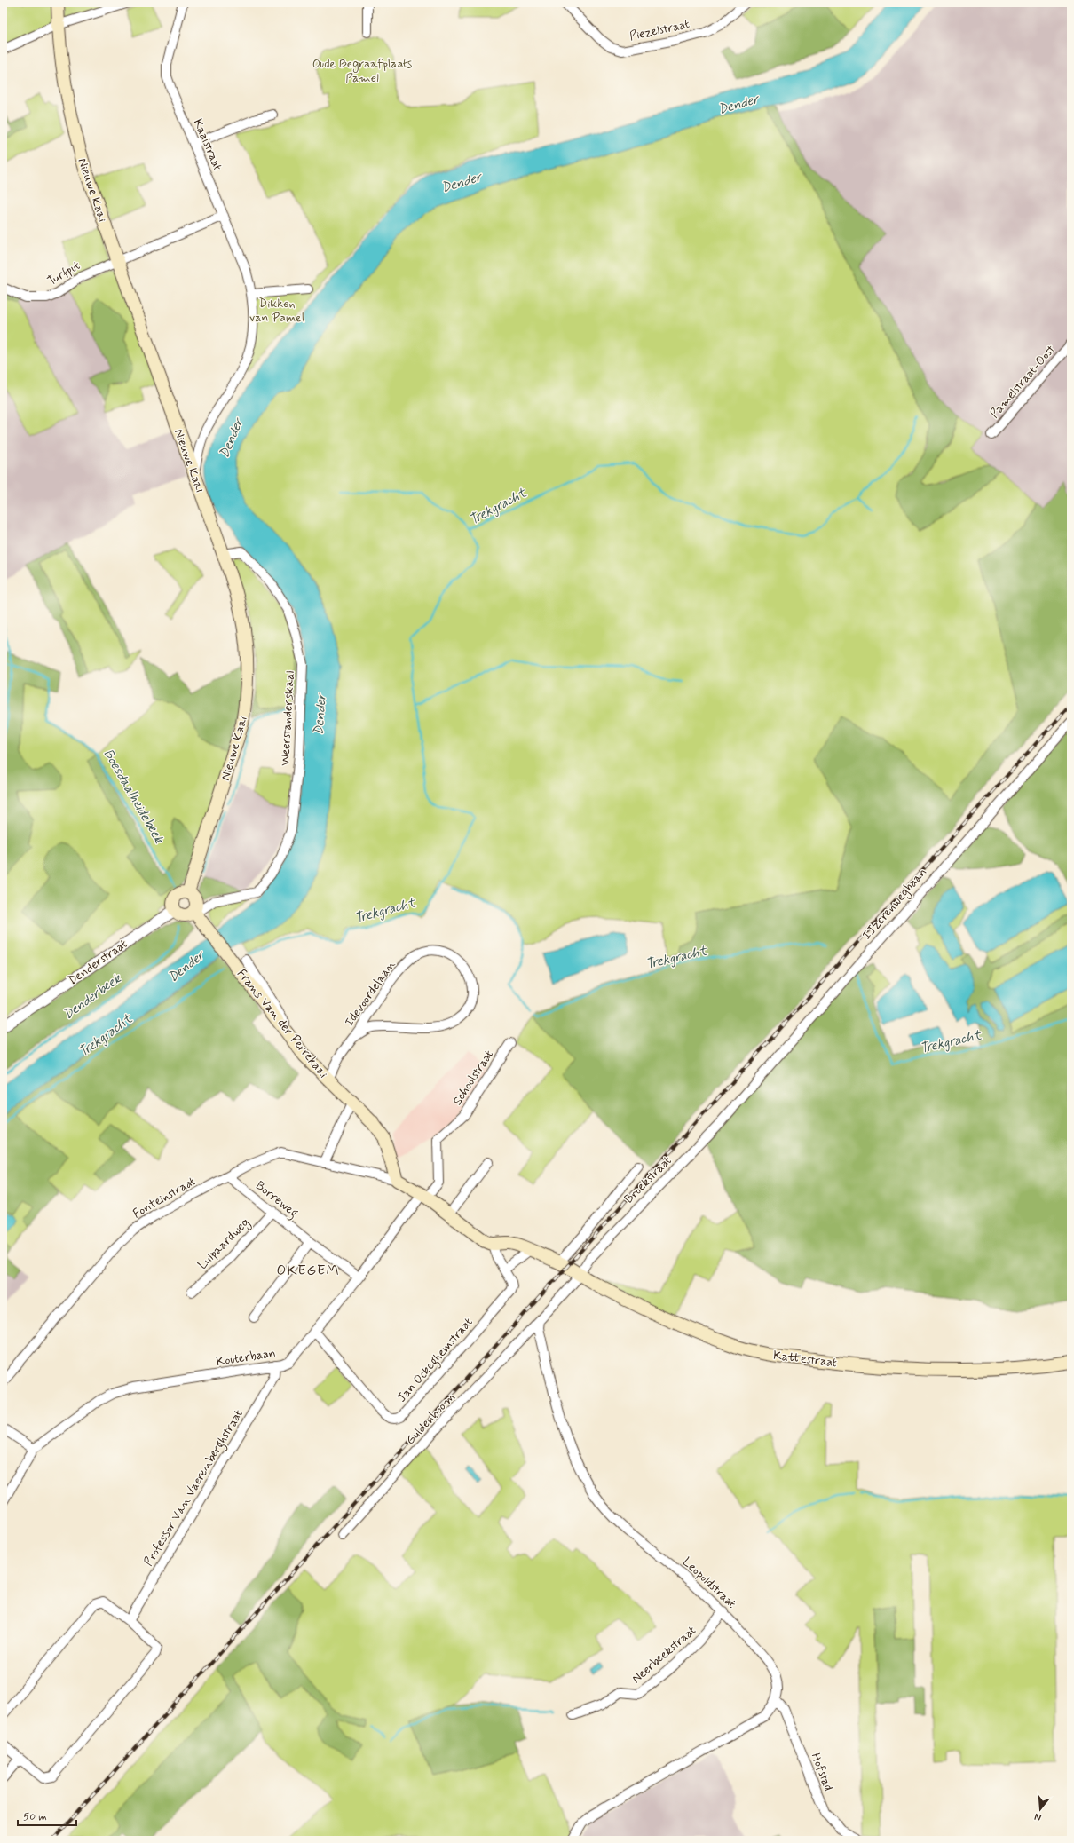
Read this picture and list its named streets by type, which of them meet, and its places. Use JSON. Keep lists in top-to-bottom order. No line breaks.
{"streets":{"main road":["Nieuwe Kaai","Frans Van der Perrekaai","Kattestraat"],"street":["Piezelstraat","Kaaistraat","Turfput","Pamelstraat-Oost","Weerstanderskaai","IJzerenwegbaan","Denderstraat","Idevoordelaan","Schoolstraat","Broekstraat","Fonteinstraat","Borreweg","Luipaardweg","Kouterbaan","Jan Ockeghemstraat","Guldenboom","Professor Van Vaerenberghstraat","Leopoldstraat","Neerbeekstraat","Hofstad"]},"crossings":[["Kaaistraat","Nieuwe Kaai"],["Kaaistraat","Turfput"],["Nieuwe Kaai","Turfput"],["Nieuwe Kaai","Weerstanderskaai"],["Nieuwe Kaai","Denderstraat"],["Nieuwe Kaai","Frans Van der Perrekaai"],["Weerstanderskaai","Denderstraat"],["Weerstanderskaai","Frans Van der Perrekaai"],["IJzerenwegbaan","Broekstraat"],["Denderstraat","Frans Van der Perrekaai"],["Idevoordelaan","Frans Van der Perrekaai"],["Frans Van der Perrekaai","Fonteinstraat"],["Schoolstraat","Kouterbaan"],["Broekstraat","Kattestraat"],["Fonteinstraat","Borreweg"],["Borreweg","Luipaardweg"],["Borreweg","Kouterbaan"],["Kouterbaan","Jan Ockeghemstraat"],["Kouterbaan","Professor Van Vaerenberghstraat"],["Guldenboom","Leopoldstraat"],["Leopoldstraat","Neerbeekstraat"],["Leopoldstraat","Hofstad"]],"districts":["OKEGEM"],"water":["Dender","Trekgracht","Boesdaalheidebeek","Denderbeek"],"parks":["Oude Begraafplaats Pamel","Dikken van Pamel"],"scale_bar":"50 m","north":"bottom"}
